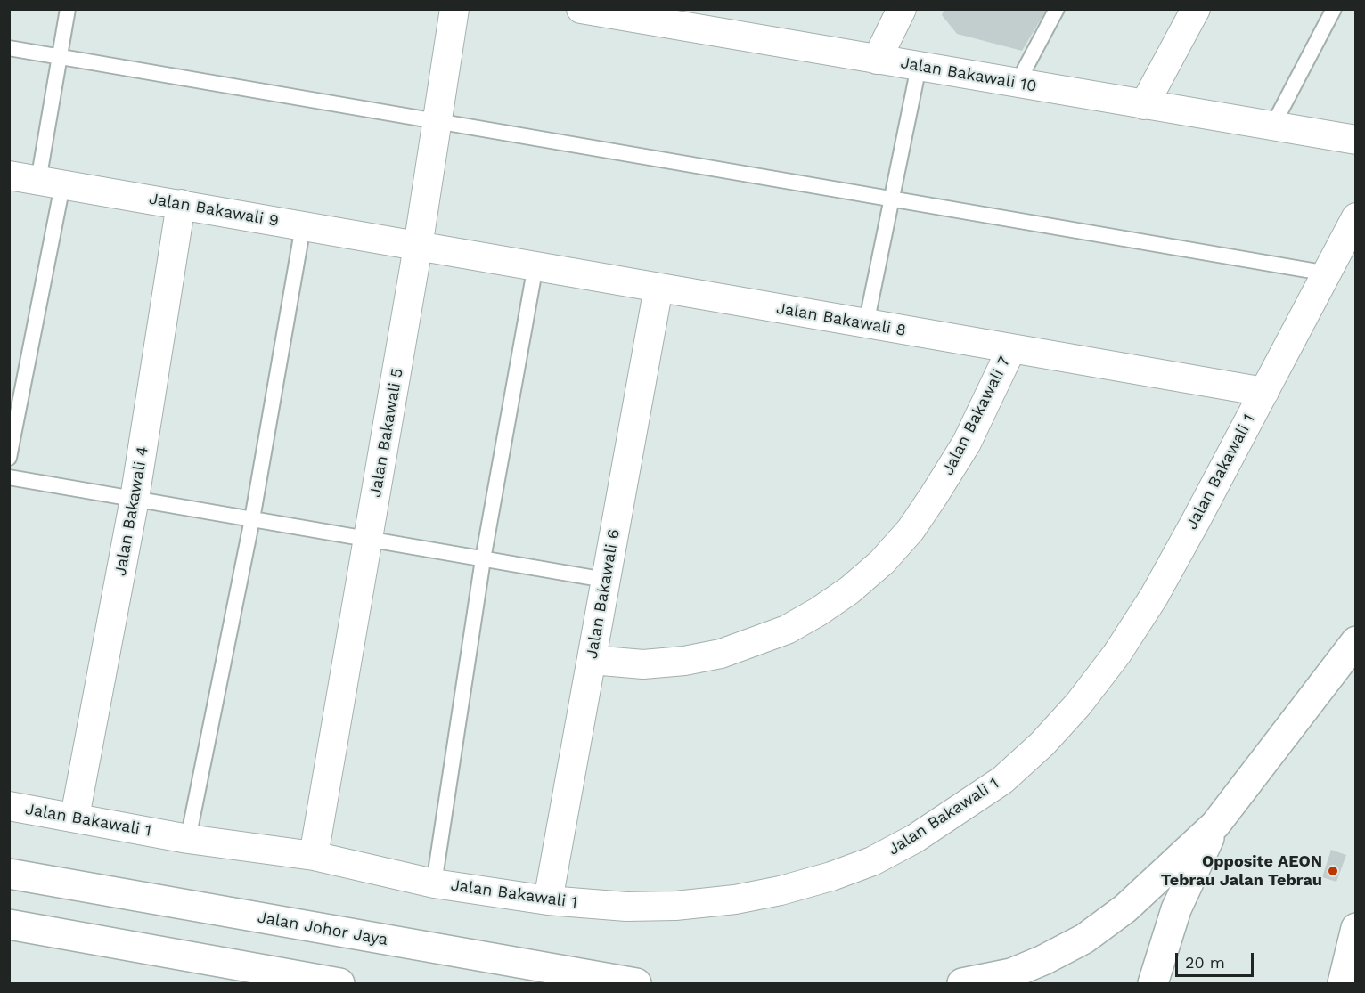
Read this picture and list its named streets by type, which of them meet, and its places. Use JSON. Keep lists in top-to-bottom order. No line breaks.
{"streets":{"main road":["Jalan Johor Jaya"],"street":["Jalan Bakawali 10","Jalan Bakawali 9","Jalan Bakawali 8","Jalan Bakawali 7","Jalan Bakawali 5","Jalan Bakawali 1","Jalan Bakawali 4","Jalan Bakawali 6"]},"crossings":[["Jalan Bakawali 9","Jalan Bakawali 8"],["Jalan Bakawali 9","Jalan Bakawali 5"],["Jalan Bakawali 9","Jalan Bakawali 4"],["Jalan Bakawali 8","Jalan Bakawali 7"],["Jalan Bakawali 8","Jalan Bakawali 5"],["Jalan Bakawali 8","Jalan Bakawali 1"],["Jalan Bakawali 8","Jalan Bakawali 6"],["Jalan Bakawali 7","Jalan Bakawali 6"],["Jalan Bakawali 5","Jalan Bakawali 1"],["Jalan Bakawali 1","Jalan Bakawali 4"],["Jalan Bakawali 1","Jalan Bakawali 6"]],"places":["Opposite AEON Tebrau Jalan Tebrau"],"scale_bar":"20 m"}
